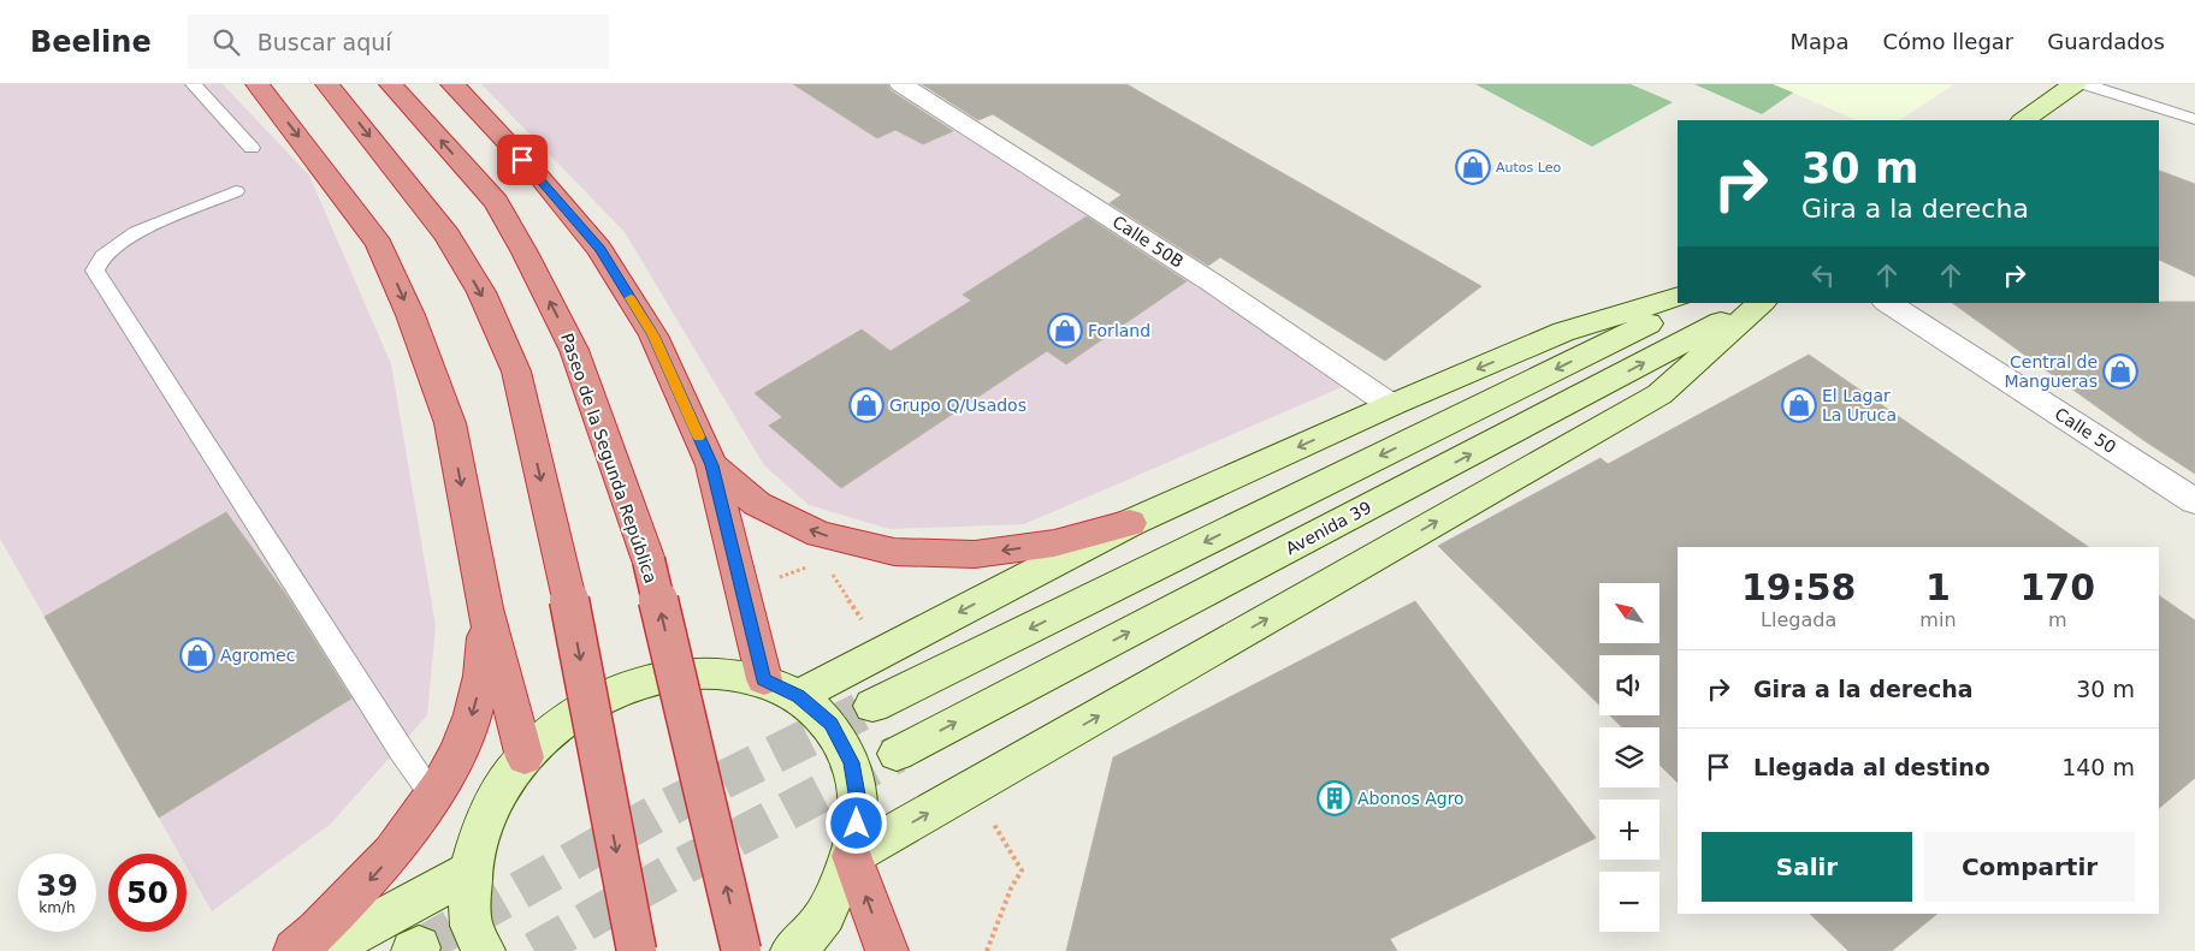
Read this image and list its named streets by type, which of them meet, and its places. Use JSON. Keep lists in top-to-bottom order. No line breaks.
{"streets":{"highway":["Paseo de la Segunda República"],"main road":["Avenida 39"],"street":["Calle 50B","Calle 50"]},"places":{"shop":["Autos Leo","Forland","Central de Mangueras","Grupo Q/Usados","El Lagar La Uruca","Agromec"],"building":["Abonos Agro"]},"north":"top left","page":{"header":"Beeline","search":"Buscar aquí","nav":["Mapa","Cómo llegar","Guardados"],"turn":["30 m","Gira a la derecha"],"eta":["19:58","Llegada","1","min","170","m"],"map_buttons":["+","−"],"list":[{"name":"Gira a la derecha","value":"30 m"},{"name":"Llegada al destino","value":"140 m"}],"buttons":["Salir","Compartir"],"speed":"39 km/h","limit":"50"}}
